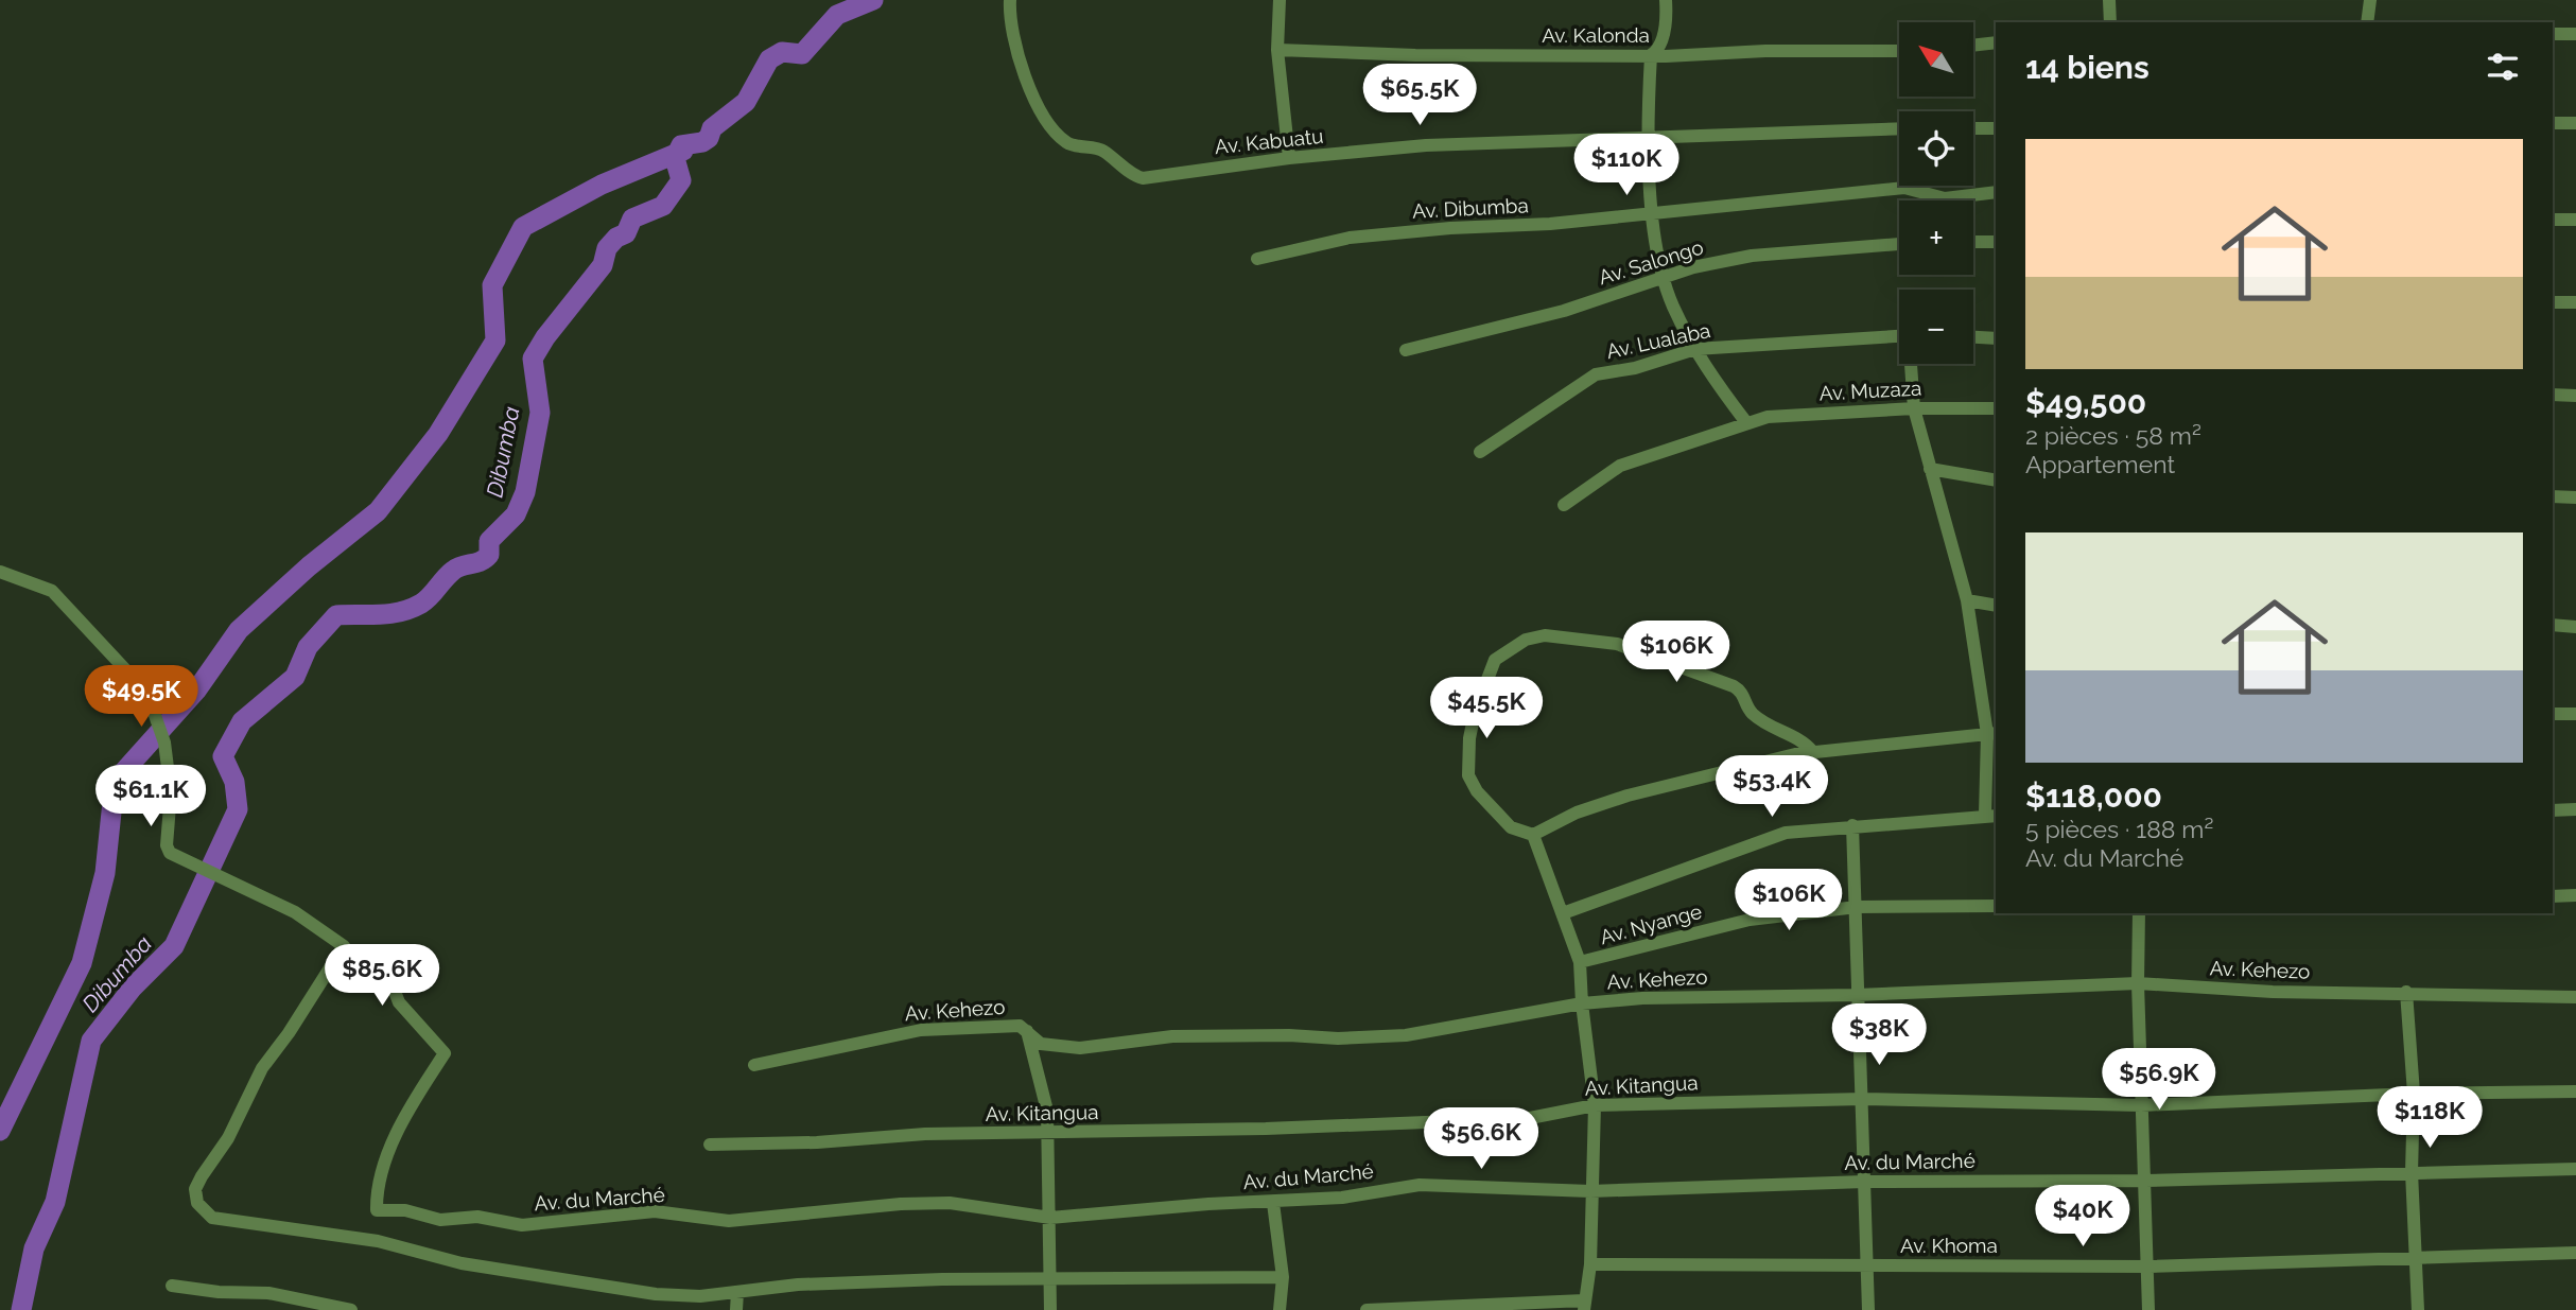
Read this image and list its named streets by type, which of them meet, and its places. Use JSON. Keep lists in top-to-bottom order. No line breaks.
{"streets":{"street":["Av. Kalonda","Av. Kabuatu","Av. Dibumba","Av. Salongo","Av. Lualaba","Av. Muzaza","Av. Nyange","Av. Kehezo","Av. Kitangua","Av. du Marché","Av. Khoma"]},"water":["Dibumba"],"north":"top left","page":{"map_buttons":["+","−"],"heading":"14 biens","price":["$65.5K","$110K","$106K","$49.5K","$45.5K","$53.4K","$61.1K","$106K","$85.6K","$38K","$56.9K","$118K","$56.6K","$40K"],"list":[{"name":"$49,500","note":"2 pièces · 58 m² · Appartement"},{"name":"$118,000","note":"5 pièces · 188 m² · Av. du Marché"}]}}
